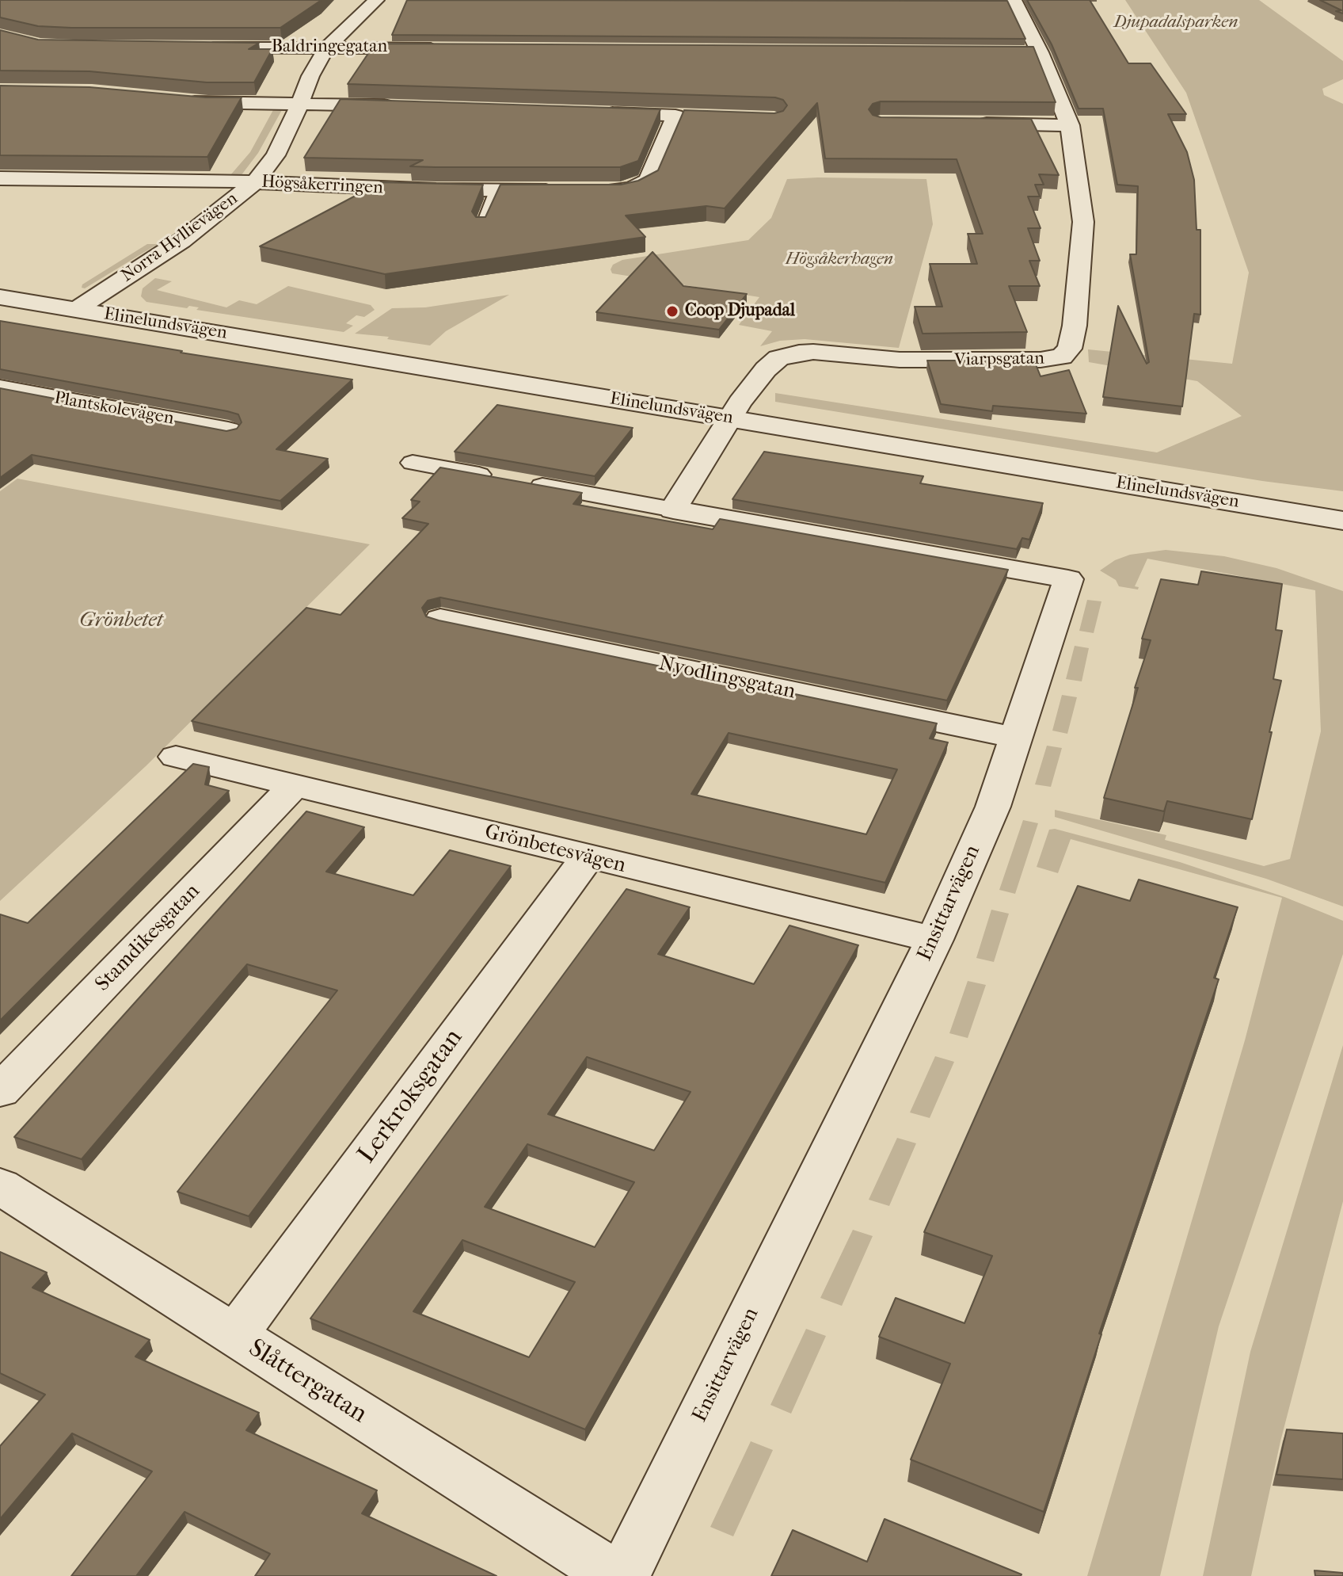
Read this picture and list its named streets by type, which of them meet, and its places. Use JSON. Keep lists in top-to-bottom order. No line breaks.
{"streets":{"street":["Baldringegatan","Högsåkerringen","Norra Hyllievägen","Elinelundsvägen","Viarpsgatan","Plantskolevägen","Nyodlingsgatan","Grönbetesvägen","Ensittarvägen","Stamdikesgatan","Lerkroksgatan","Slåttergatan"]},"crossings":[["Baldringegatan","Norra Hyllievägen"],["Högsåkerringen","Norra Hyllievägen"],["Norra Hyllievägen","Elinelundsvägen"],["Elinelundsvägen","Viarpsgatan"],["Nyodlingsgatan","Ensittarvägen"],["Grönbetesvägen","Ensittarvägen"],["Grönbetesvägen","Stamdikesgatan"],["Grönbetesvägen","Lerkroksgatan"],["Lerkroksgatan","Slåttergatan"]],"parks":["Djupadalsparken","Högsåkerhagen","Grönbetet"],"places":["Coop Djupadal"]}
